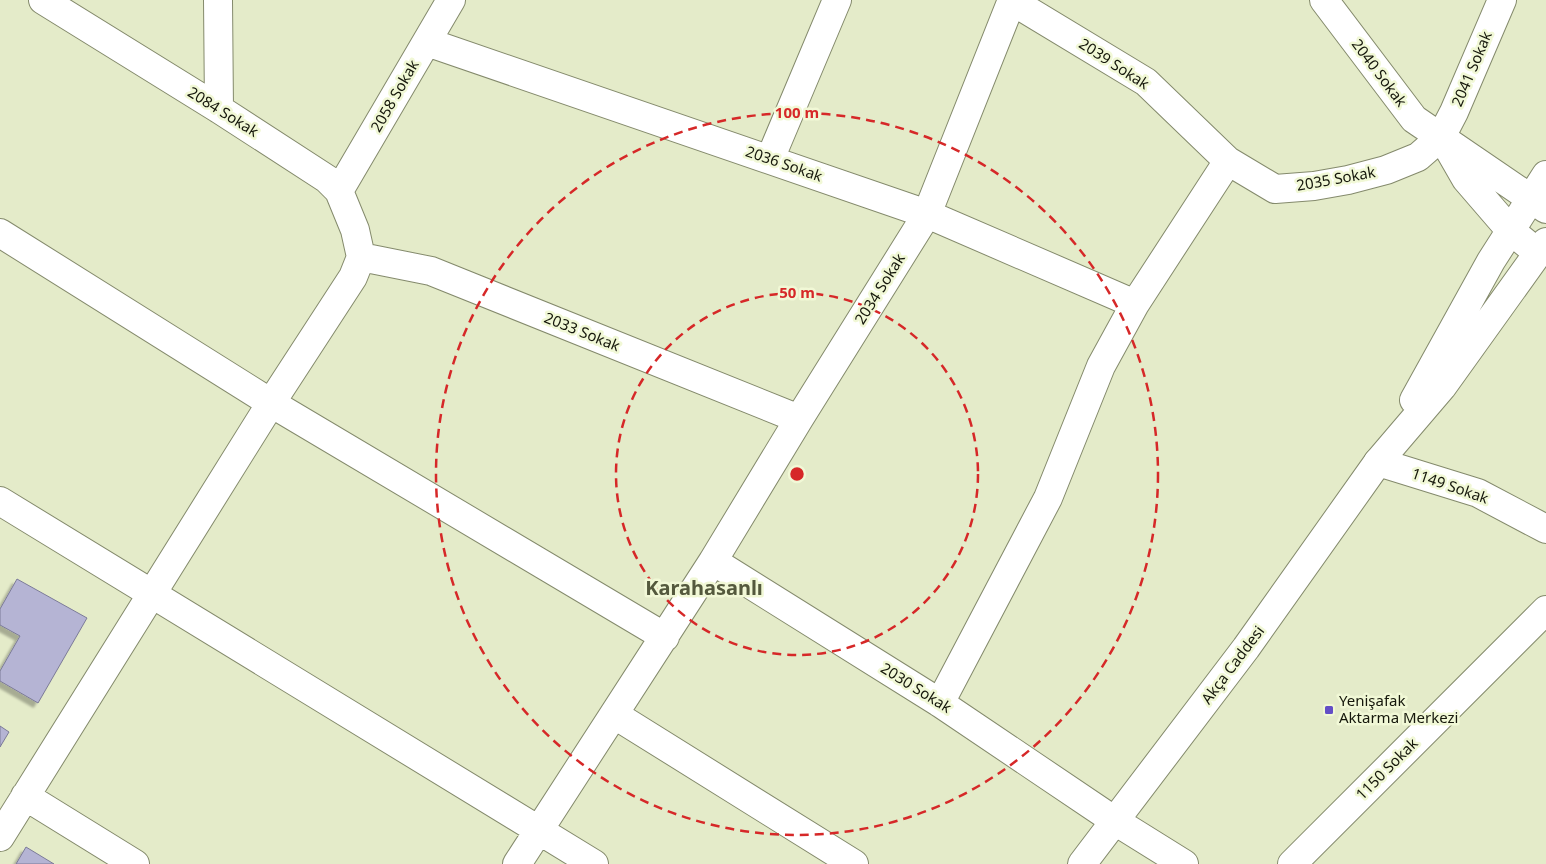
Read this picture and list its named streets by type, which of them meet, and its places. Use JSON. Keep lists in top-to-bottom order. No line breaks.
{"streets":{"street":["2039 Sokak","2041 Sokak","2040 Sokak","2058 Sokak","2084 Sokak","2036 Sokak","2035 Sokak","2034 Sokak","2033 Sokak","1149 Sokak","Akça Caddesi","2030 Sokak","1150 Sokak"]},"crossings":[["2039 Sokak","2035 Sokak"],["2039 Sokak","2034 Sokak"],["2041 Sokak","2040 Sokak"],["2041 Sokak","2035 Sokak"],["2040 Sokak","2035 Sokak"],["2058 Sokak","2084 Sokak"],["2058 Sokak","2036 Sokak"],["2084 Sokak","2033 Sokak"],["2036 Sokak","2034 Sokak"],["2034 Sokak","2033 Sokak"],["2034 Sokak","2030 Sokak"],["1149 Sokak","Akça Caddesi"],["Akça Caddesi","2030 Sokak"]],"districts":["Karahasanlı"],"places":{"transit":["Yenişafak Aktarma Merkezi"]},"rings":["100 m","50 m"]}
